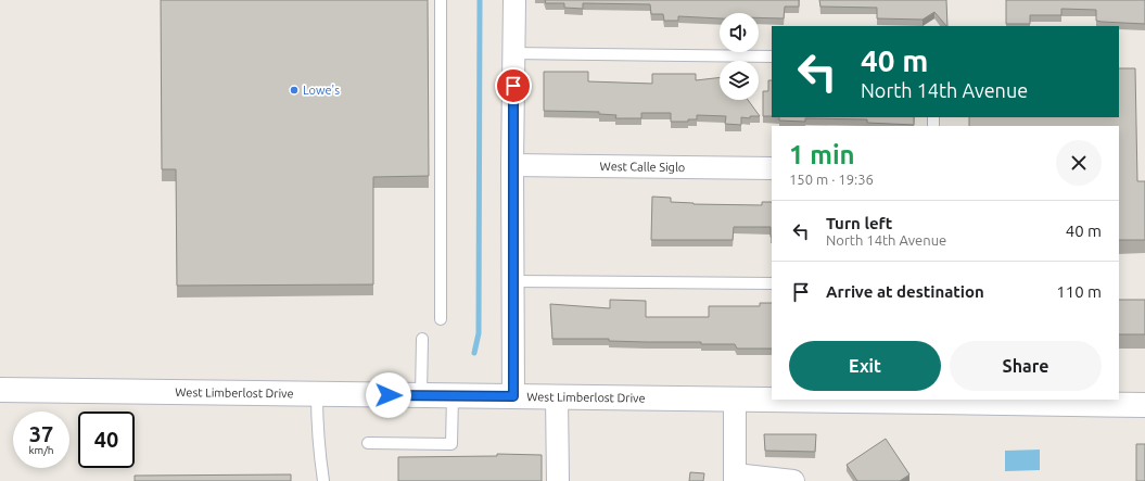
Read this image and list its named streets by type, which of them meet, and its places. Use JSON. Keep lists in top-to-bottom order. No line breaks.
{"streets":{"street":["West Calle Siglo","West Limberlost Drive"]},"places":["Lowe's"],"page":{"turn":["40 m","North 14th Avenue"],"heading":["1 min","150 m · 19:36"],"list":[{"name":"Turn left","note":"North 14th Avenue","value":"40 m"},{"name":"Arrive at destination","value":"110 m"}],"buttons":["Exit","Share"],"speed":"37 km/h","limit":"40"}}
